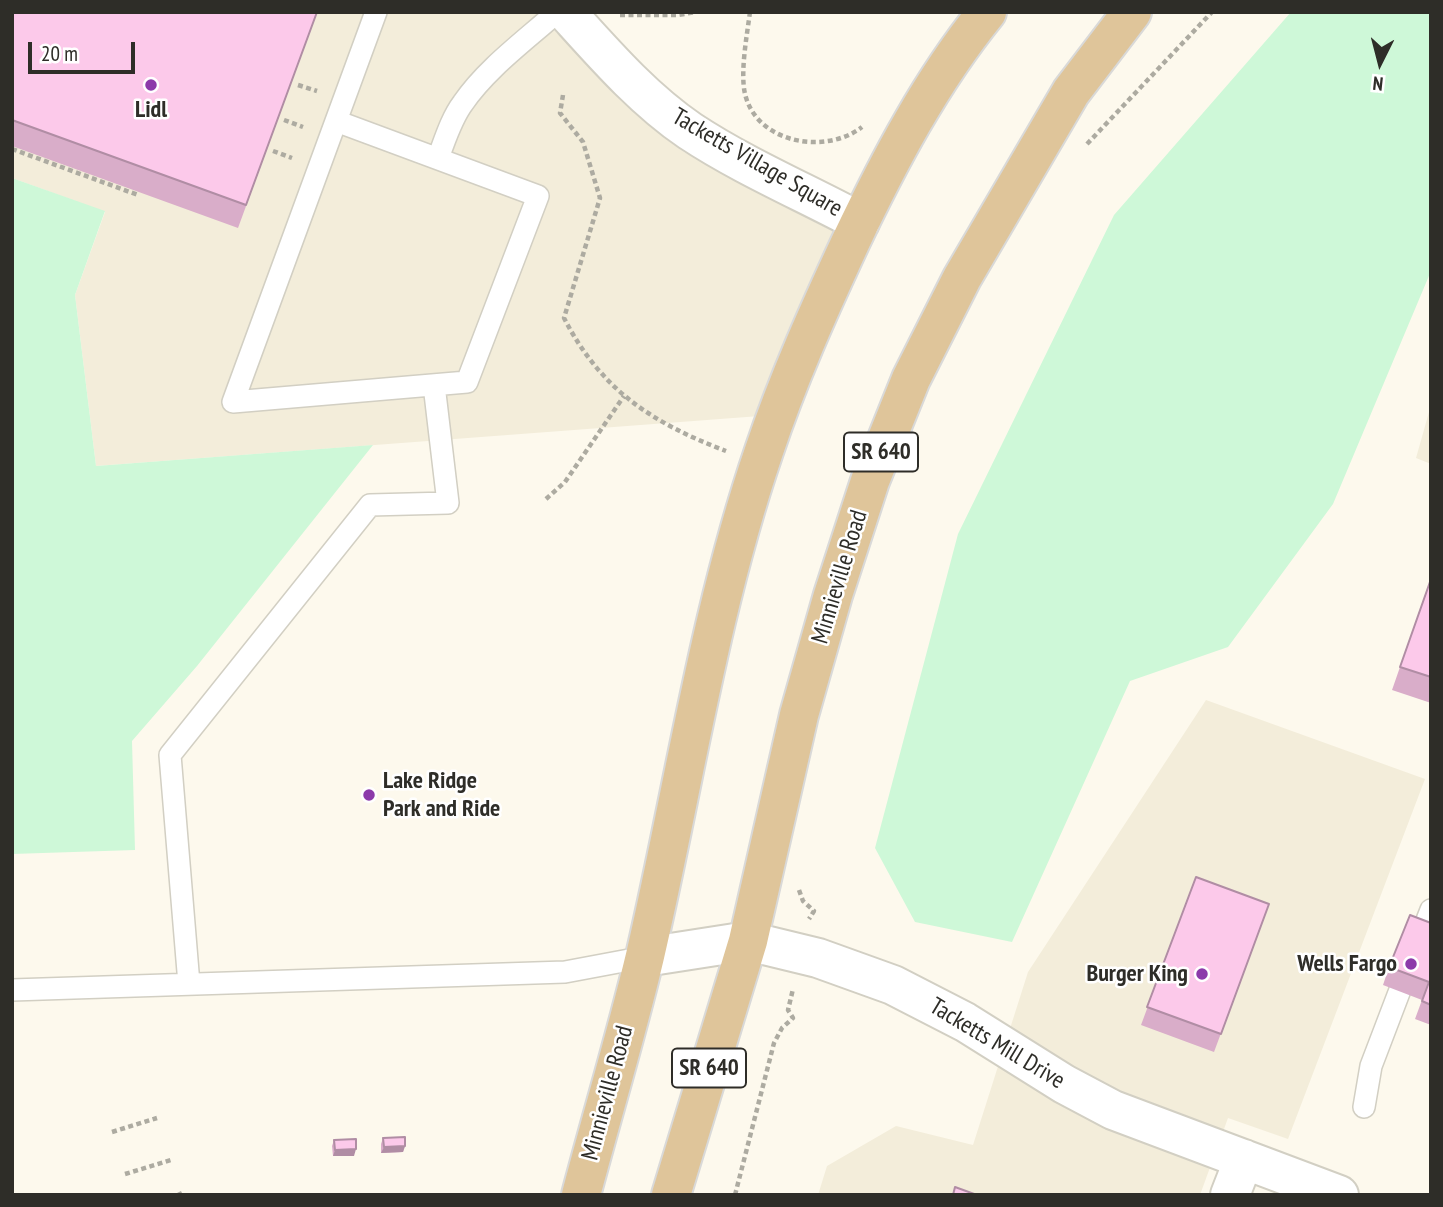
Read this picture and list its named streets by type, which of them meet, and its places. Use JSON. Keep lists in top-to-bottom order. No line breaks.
{"streets":{"main road":["SR 640","Minnieville Road"],"street":["Tacketts Village Square","Tacketts Mill Drive"]},"crossings":[["Tacketts Village Square","Minnieville Road"],["Minnieville Road","Tacketts Mill Drive"]],"places":["Lidl","Lake Ridge Park and Ride","Wells Fargo","Burger King"],"scale_bar":"20 m","north":"bottom"}
